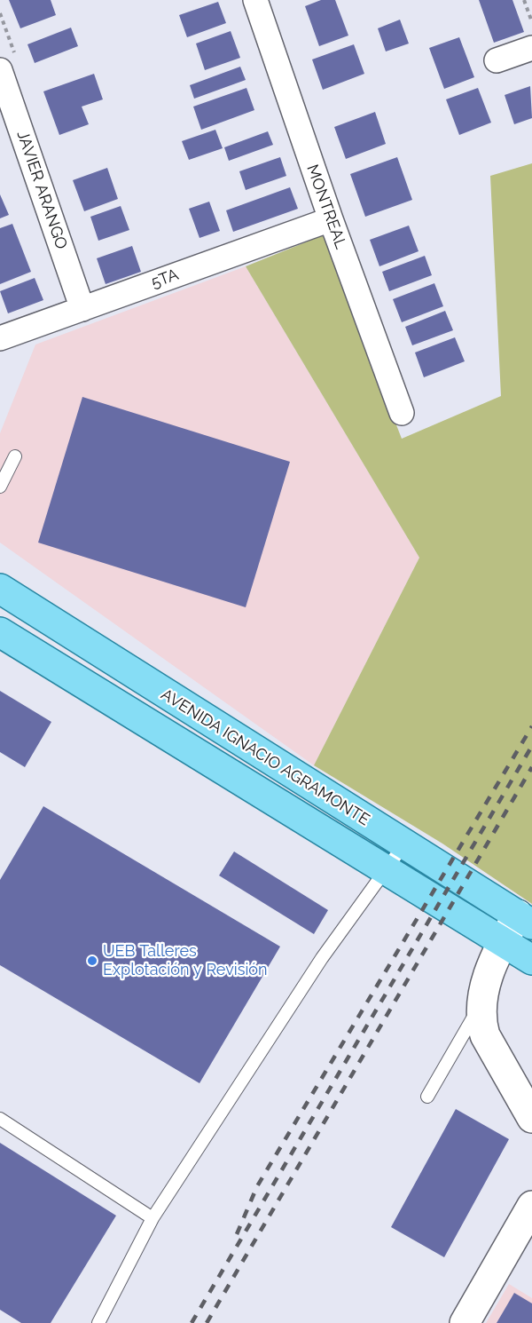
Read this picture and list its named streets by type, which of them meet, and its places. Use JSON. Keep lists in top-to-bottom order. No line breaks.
{"streets":{"main road":["AVENIDA IGNACIO AGRAMONTE"],"street":["JAVIER ARANGO","MONTREAL","5TA"]},"crossings":[["JAVIER ARANGO","5TA"],["MONTREAL","5TA"]],"places":["UEB Talleres Explotación y Revisión"]}
